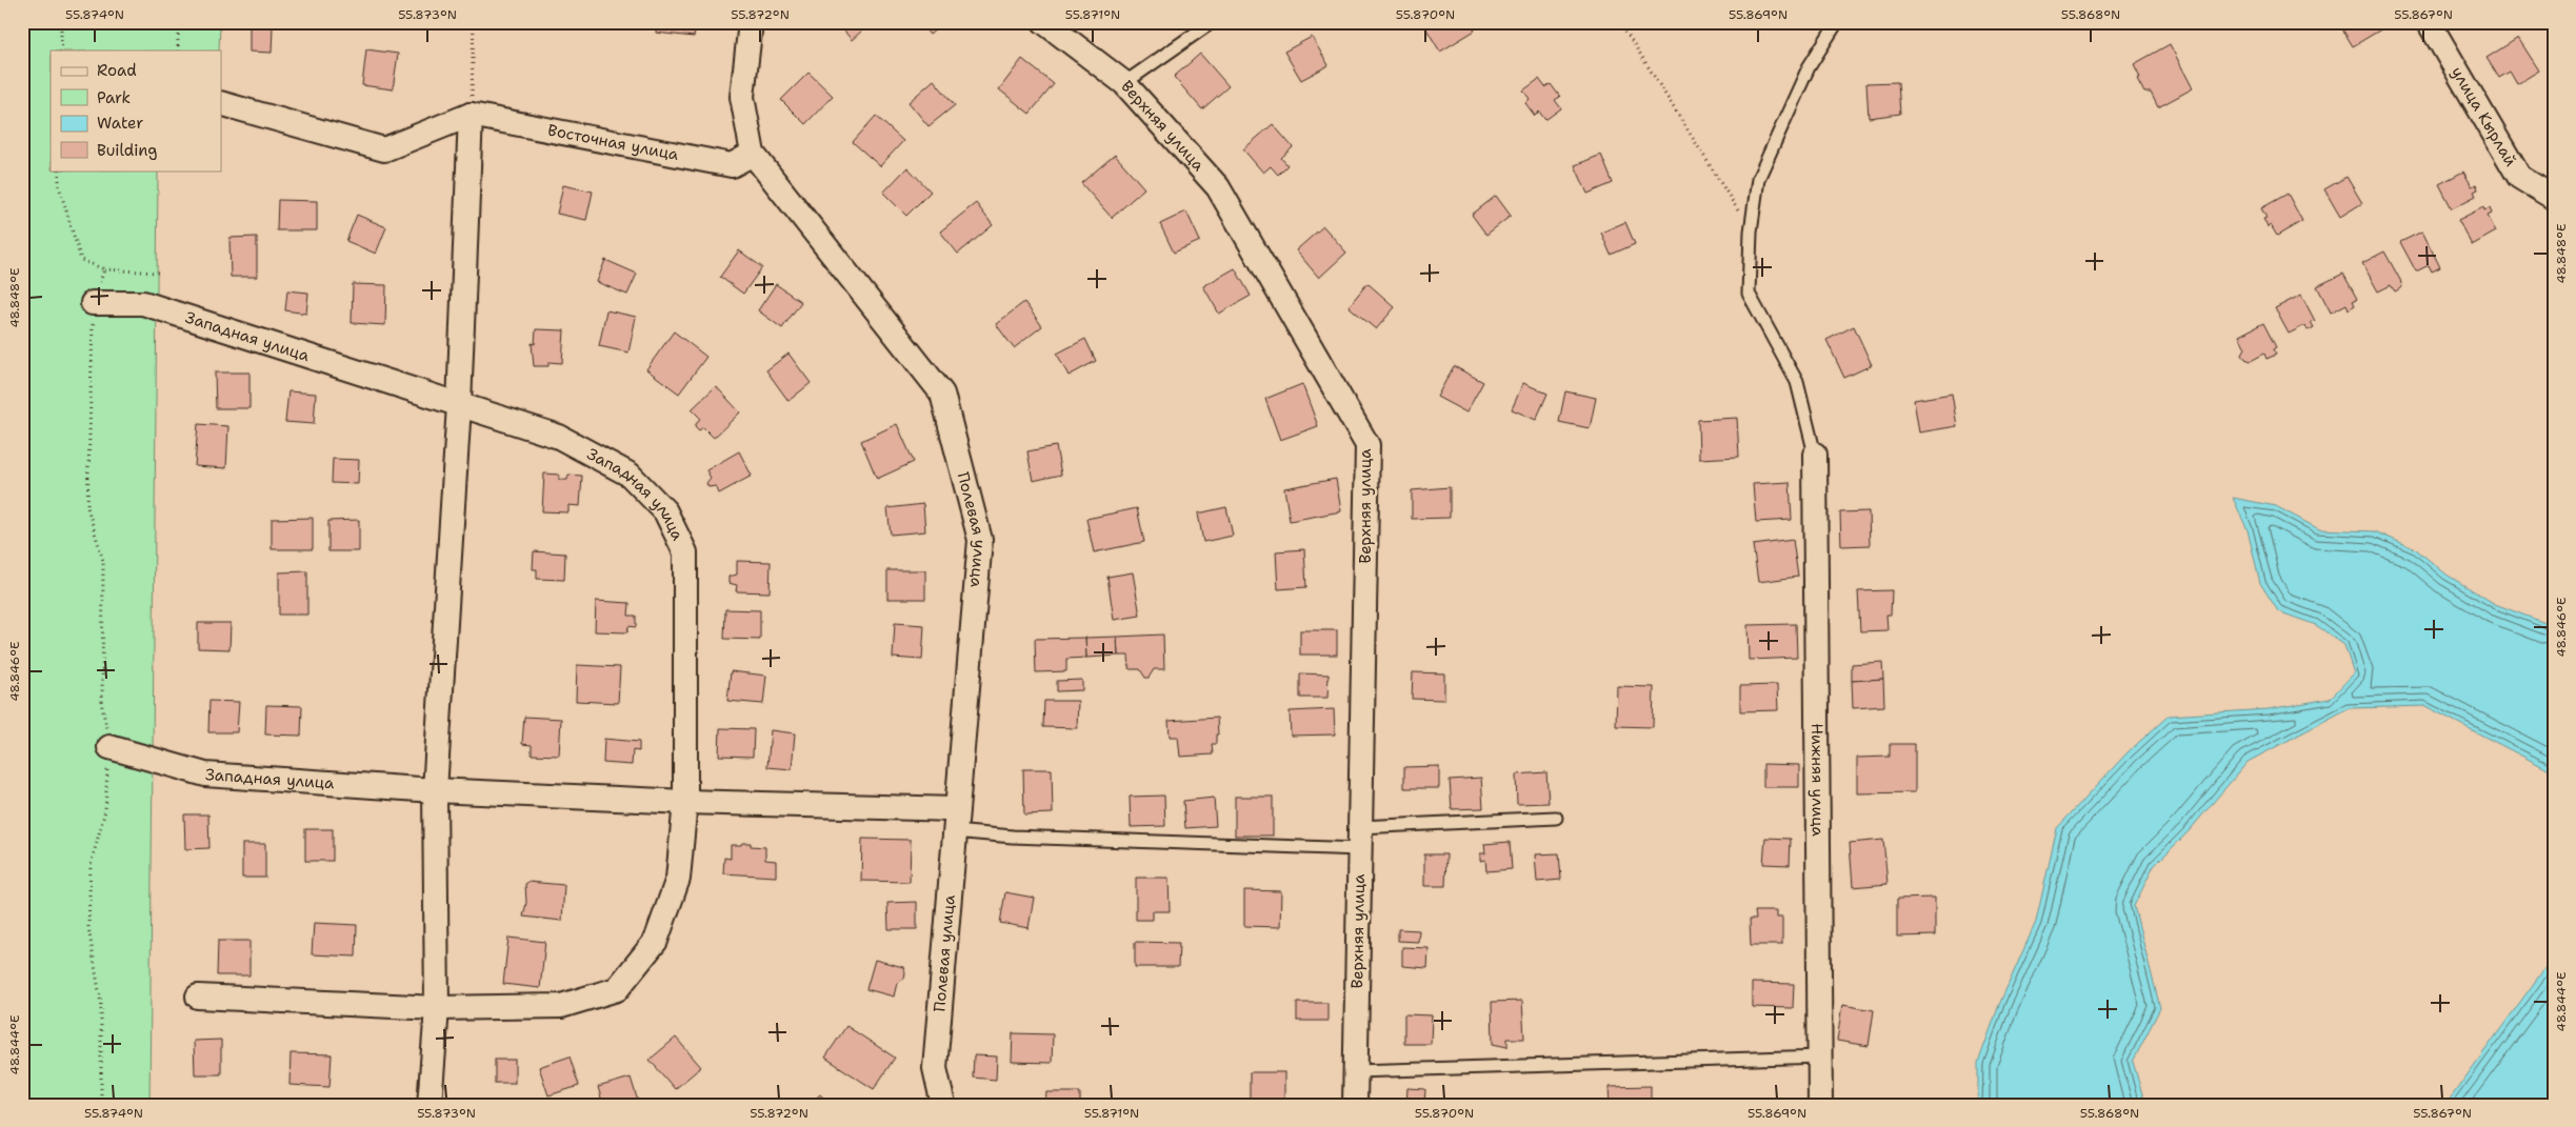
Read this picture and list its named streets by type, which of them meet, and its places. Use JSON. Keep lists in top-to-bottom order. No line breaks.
{"streets":{"street":["улица Кырлай","Верхняя улица","Восточная улица","Западная улица","Полевая улица","Нижняя улица"]},"crossings":[["Восточная улица","Полевая улица"],["Западная улица","Полевая улица"]],"legend":["Road","Park","Water","Building"],"coordinates":["55.874°N","55.873°N","55.872°N","55.871°N","55.870°N","55.869°N","55.868°N","55.867°N","48.848°E","48.846°E","48.844°E"]}
